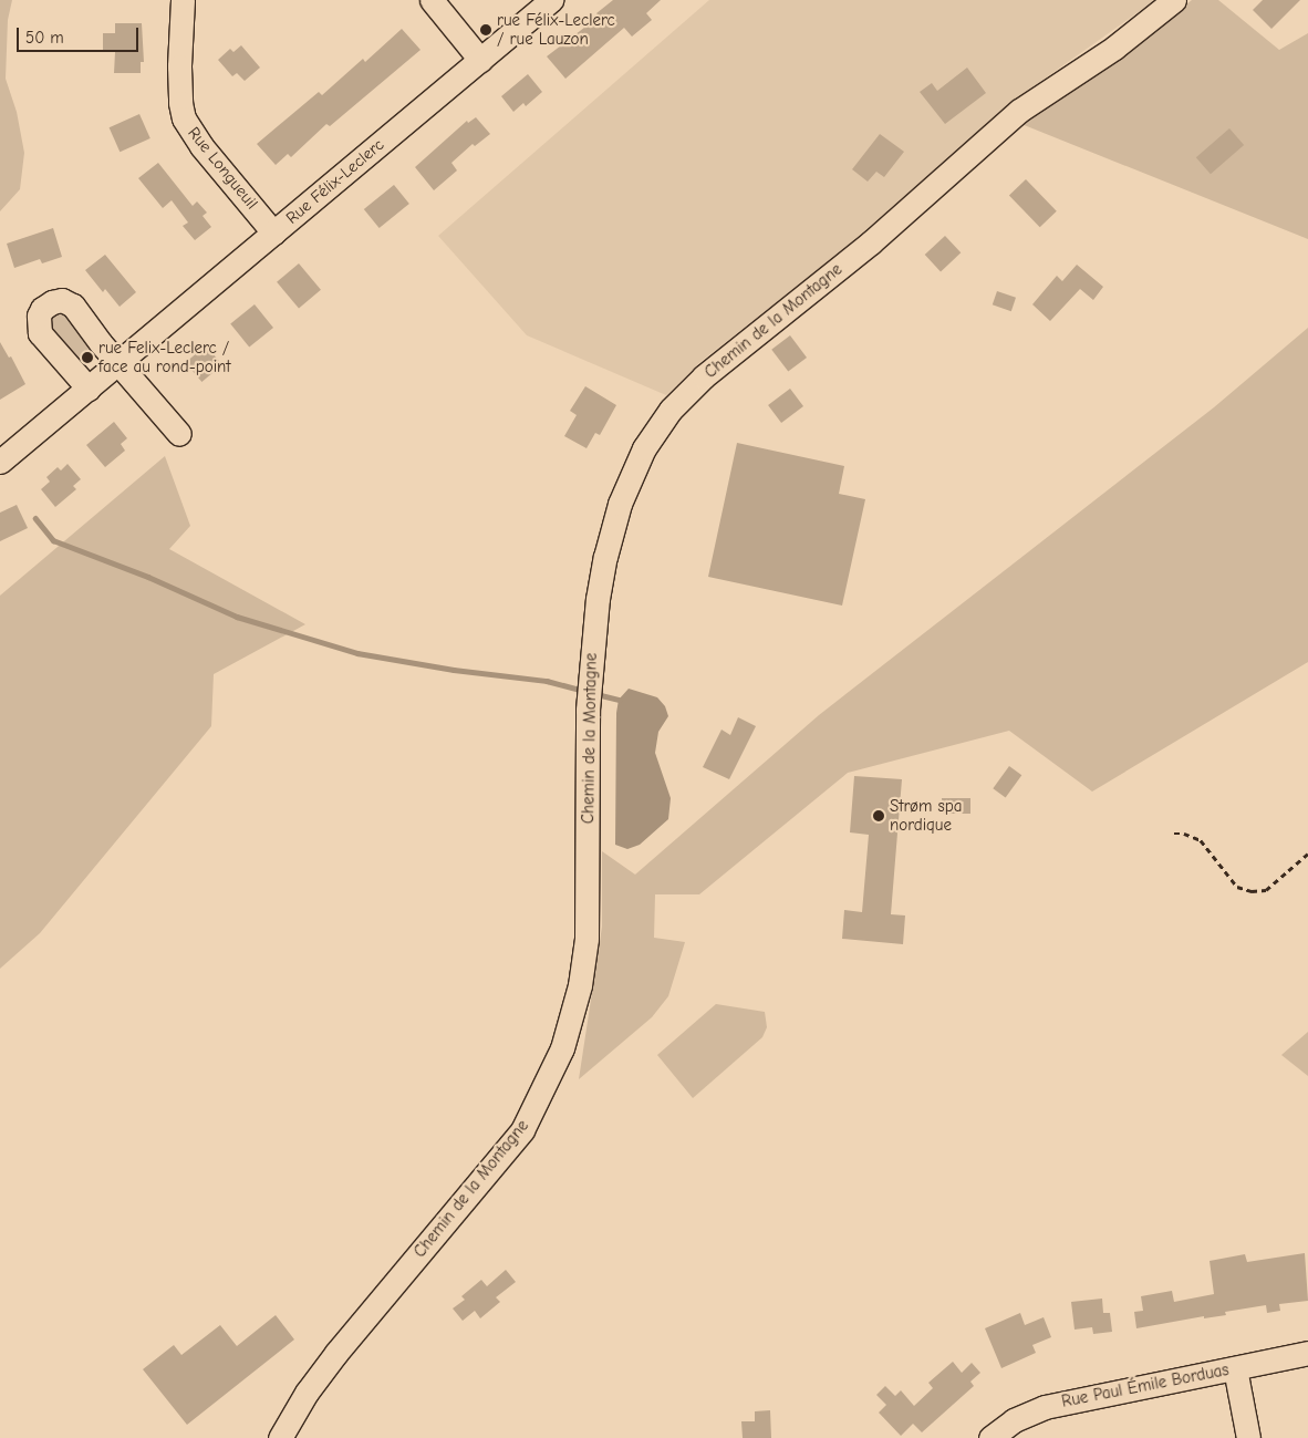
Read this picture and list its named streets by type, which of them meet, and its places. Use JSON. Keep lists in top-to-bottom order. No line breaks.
{"streets":{"street":["Rue Longueuil","Rue Félix-Leclerc","Chemin de la Montagne","Rue Paul Émile Borduas"]},"crossings":[["Rue Longueuil","Rue Félix-Leclerc"]],"places":["rue Félix-Leclerc / rue Lauzon","rue Felix-Leclerc / face au rond-point","Strøm spa nordique"],"scale_bar":"50 m"}
